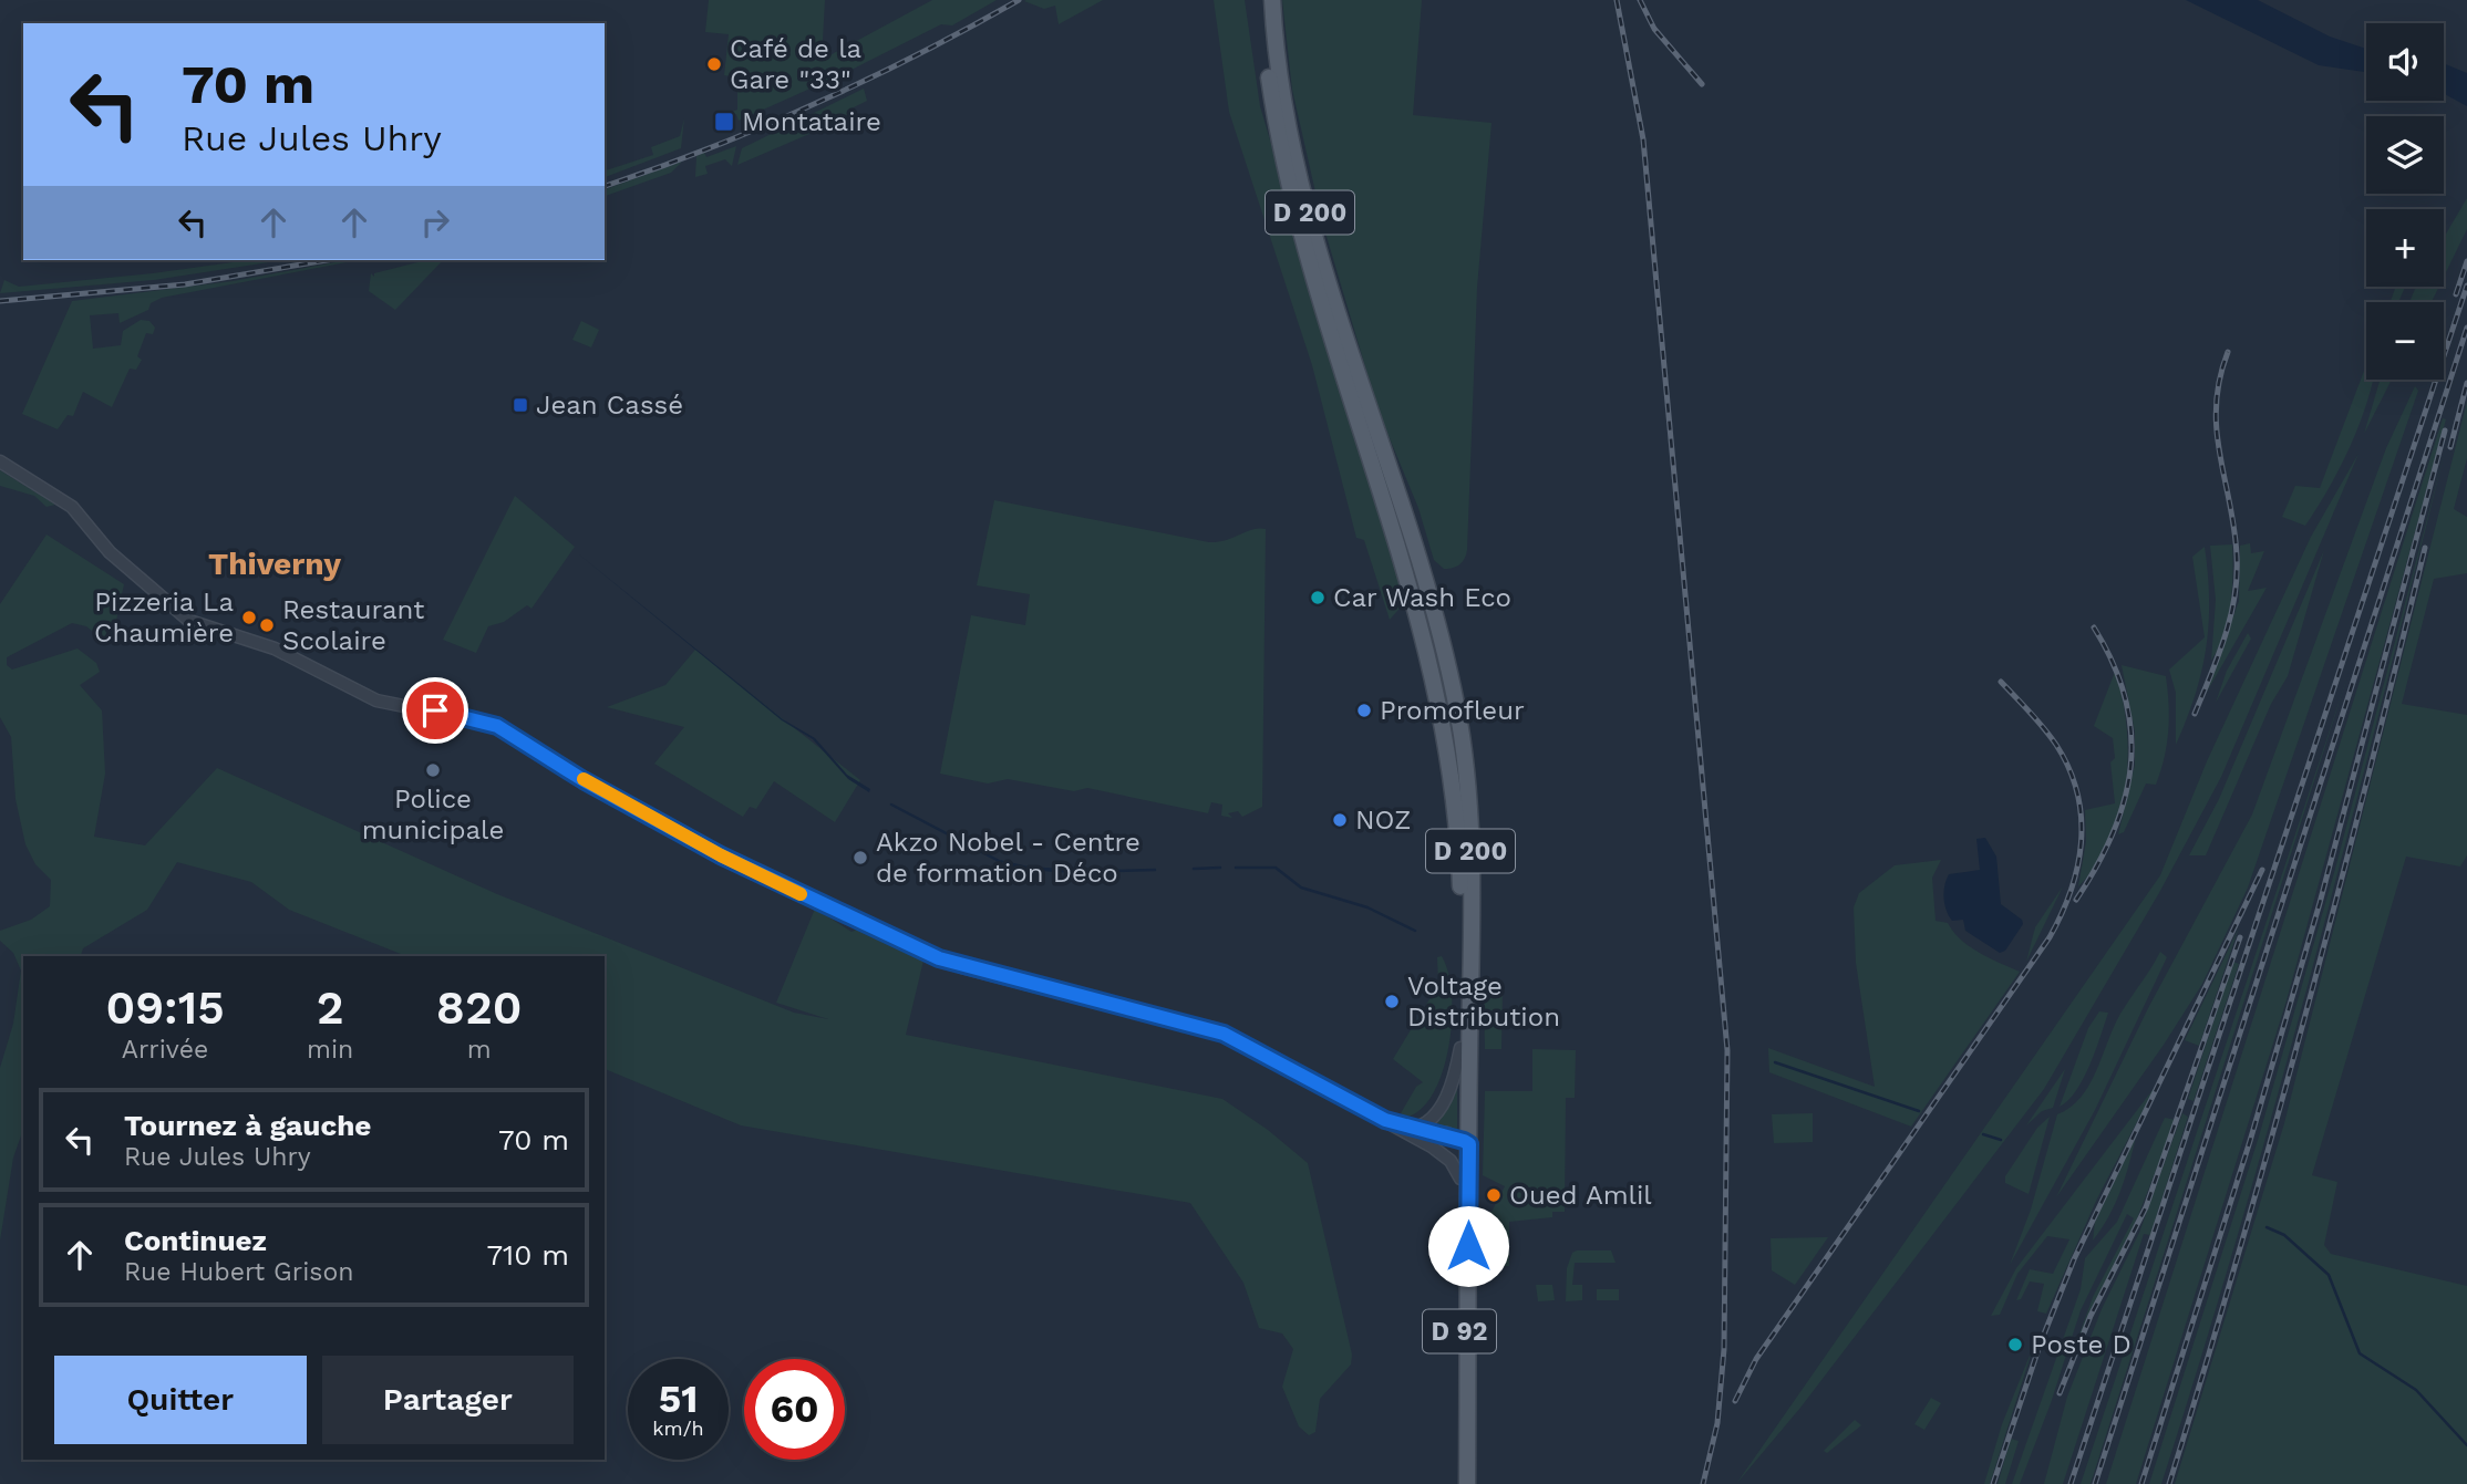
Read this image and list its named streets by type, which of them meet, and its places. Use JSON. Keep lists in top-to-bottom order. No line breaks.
{"streets":{"main road":["D 200","D 92"]},"crossings":[["D 200","D 92"]],"districts":["Thiverny"],"places":{"other":["Café de la Gare \"33\"","Car Wash Eco","Pizzeria La Chaumière","Restaurant Scolaire","Promofleur","Police municipale","NOZ","Akzo Nobel - Centre de formation Déco","Voltage Distribution","Oued Amlil","Poste D"],"transit":["Montataire","Jean Cassé"]},"page":{"map_buttons":["+","−"],"turn":["70 m","Rue Jules Uhry"],"eta":["09:15","Arrivée","2","min","820","m"],"list":[{"name":"Tournez à gauche","note":"Rue Jules Uhry","value":"70 m"},{"name":"Continuez","note":"Rue Hubert Grison","value":"710 m"}],"buttons":["Quitter","Partager"],"speed":"51 km/h","limit":"60"}}
